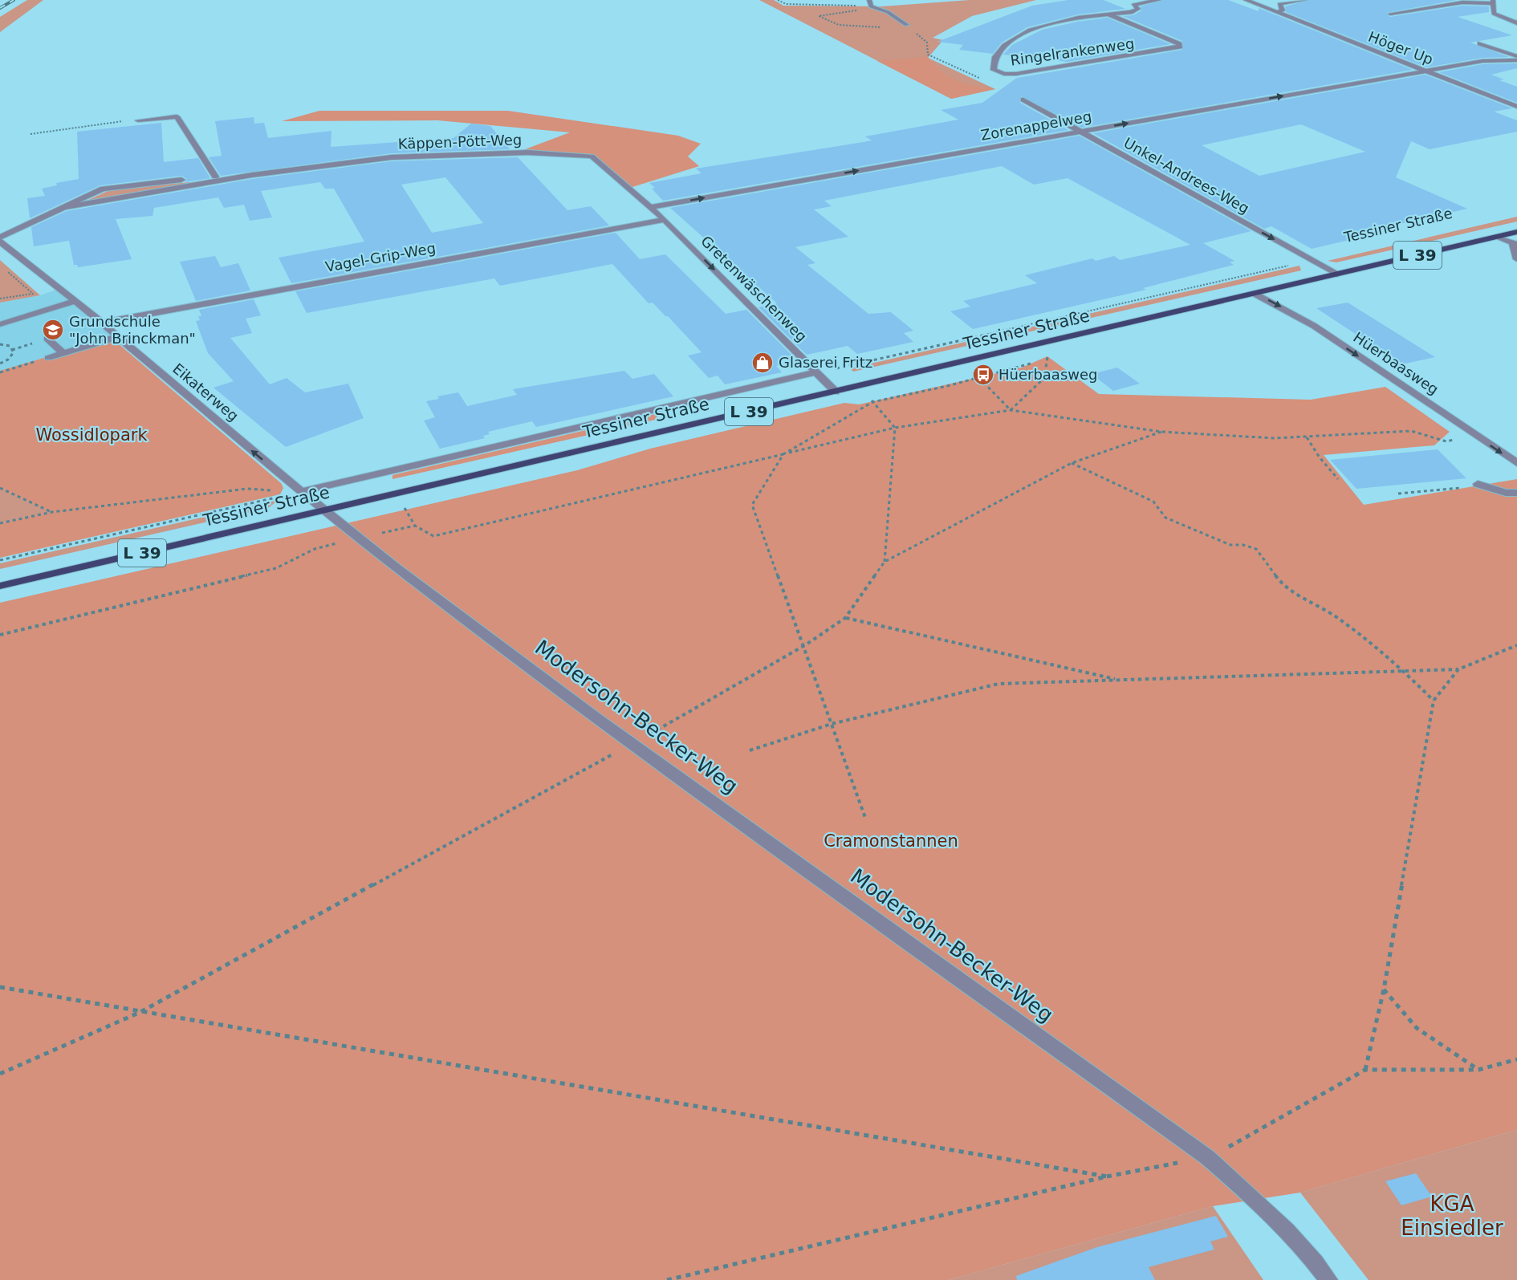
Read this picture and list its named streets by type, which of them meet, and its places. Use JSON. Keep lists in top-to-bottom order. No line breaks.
{"streets":{"main road":["Tessiner Straße","L 39"],"street":["Höger Up","Ringelrankenweg","Zorenappelweg","Käppen-Pött-Weg","Unkel-Andrees-Weg","Vagel-Grip-Weg","Gretenwäschenweg","Hüerbaasweg","Eikaterweg","Modersohn-Becker-Weg"]},"crossings":[["Höger Up","Zorenappelweg"],["Zorenappelweg","Käppen-Pött-Weg"],["Zorenappelweg","Unkel-Andrees-Weg"],["Zorenappelweg","Gretenwäschenweg"],["Käppen-Pött-Weg","Gretenwäschenweg"],["Unkel-Andrees-Weg","Tessiner Straße"],["Tessiner Straße","Gretenwäschenweg"],["Tessiner Straße","Hüerbaasweg"],["Tessiner Straße","Eikaterweg"],["Tessiner Straße","Modersohn-Becker-Weg"],["Vagel-Grip-Weg","Gretenwäschenweg"],["Vagel-Grip-Weg","Eikaterweg"],["Eikaterweg","Modersohn-Becker-Weg"]],"one_way":["Zorenappelweg","Unkel-Andrees-Weg","Gretenwäschenweg","Hüerbaasweg","Eikaterweg"],"parks":["Wossidlopark","Cramonstannen","KGA Einsiedler"],"places":{"school or university":["Grundschule \"John Brinckman\""],"shop":["Glaserei Fritz"],"bus stop":["Hüerbaasweg"]}}
